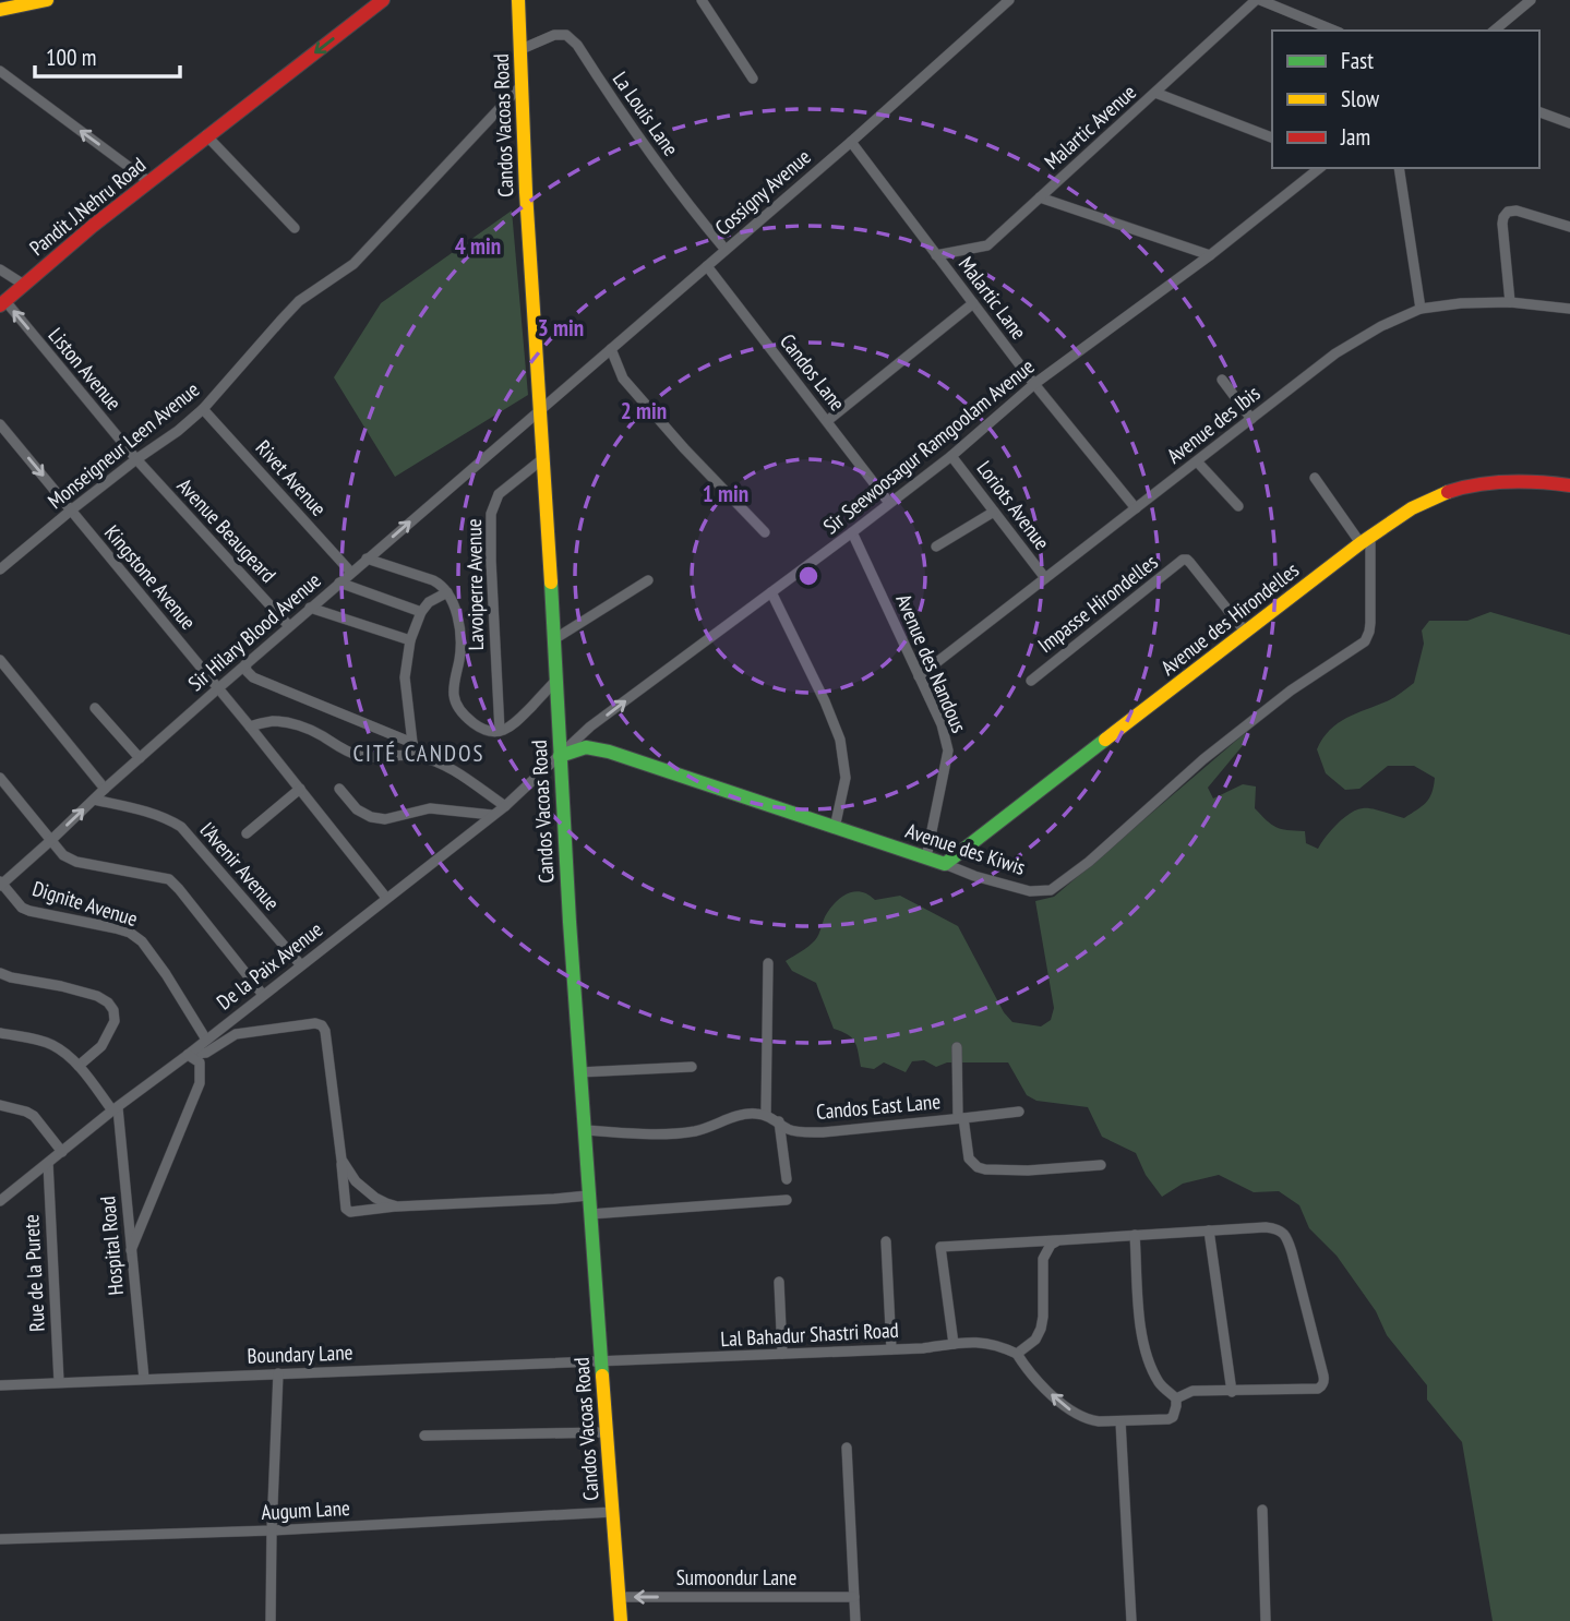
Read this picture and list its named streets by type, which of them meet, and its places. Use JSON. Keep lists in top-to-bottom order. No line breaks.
{"streets":{"main road":["Candos Vacoas Road","Pandit J.Nehru Road","Avenue des Hirondelles","Avenue des Kiwis"],"street":["La Louis Lane","Malartic Avenue","Cossigny Avenue","Malartic Lane","Liston Avenue","Candos Lane","Avenue des Ibis","Monseigneur Leen Avenue","Sir Seewoosagur Ramgoolam Avenue","Rivet Avenue","Loriots Avenue","Avenue Beaugeard","Kingstone Avenue","Lavoiperre Avenue","Impasse Hirondelles","Sir Hilary Blood Avenue","Avenue des Nandous","l'Avenir Avenue","Dignite Avenue","De la Paix Avenue","Candos East Lane","Hospital Road","Rue de la Purete","Lal Bahadur Shastri Road","Boundary Lane","Augum Lane","Sumoondur Lane"]},"crossings":[["La Louis Lane","Candos Vacoas Road"],["La Louis Lane","Cossigny Avenue"],["Candos Vacoas Road","Cossigny Avenue"],["Candos Vacoas Road","Monseigneur Leen Avenue"],["Candos Vacoas Road","Sir Seewoosagur Ramgoolam Avenue"],["Candos Vacoas Road","Lavoiperre Avenue"],["Candos Vacoas Road","Sir Hilary Blood Avenue"],["Candos Vacoas Road","Avenue des Kiwis"],["Candos Vacoas Road","De la Paix Avenue"],["Candos Vacoas Road","Lal Bahadur Shastri Road"],["Candos Vacoas Road","Boundary Lane"],["Candos Vacoas Road","Augum Lane"],["Candos Vacoas Road","Sumoondur Lane"],["Malartic Avenue","Malartic Lane"],["Cossigny Avenue","Malartic Lane"],["Cossigny Avenue","Candos Lane"],["Cossigny Avenue","Sir Hilary Blood Avenue"],["Pandit J.Nehru Road","Liston Avenue"],["Malartic Lane","Avenue des Ibis"],["Malartic Lane","Sir Seewoosagur Ramgoolam Avenue"],["Liston Avenue","Monseigneur Leen Avenue"],["Liston Avenue","Avenue Beaugeard"],["Candos Lane","Sir Seewoosagur Ramgoolam Avenue"],["Avenue des Ibis","Loriots Avenue"],["Avenue des Ibis","Avenue des Nandous"],["Monseigneur Leen Avenue","Rivet Avenue"],["Monseigneur Leen Avenue","Avenue Beaugeard"],["Monseigneur Leen Avenue","Kingstone Avenue"],["Sir Seewoosagur Ramgoolam Avenue","Loriots Avenue"],["Sir Seewoosagur Ramgoolam Avenue","Avenue des Nandous"],["Sir Seewoosagur Ramgoolam Avenue","Avenue des Kiwis"],["Sir Seewoosagur Ramgoolam Avenue","De la Paix Avenue"],["Rivet Avenue","Sir Hilary Blood Avenue"],["Avenue Beaugeard","Sir Hilary Blood Avenue"],["Kingstone Avenue","Sir Hilary Blood Avenue"],["Kingstone Avenue","De la Paix Avenue"],["Impasse Hirondelles","Avenue des Hirondelles"],["Avenue des Hirondelles","Avenue des Kiwis"],["Sir Hilary Blood Avenue","l'Avenir Avenue"],["Sir Hilary Blood Avenue","Dignite Avenue"],["Avenue des Nandous","Avenue des Kiwis"],["Avenue des Kiwis","De la Paix Avenue"],["l'Avenir Avenue","De la Paix Avenue"],["Dignite Avenue","De la Paix Avenue"],["De la Paix Avenue","Hospital Road"],["De la Paix Avenue","Rue de la Purete"],["Hospital Road","Boundary Lane"],["Rue de la Purete","Boundary Lane"],["Lal Bahadur Shastri Road","Boundary Lane"]],"one_way":["Pandit J.Nehru Road","Liston Avenue","Sir Hilary Blood Avenue","Sumoondur Lane"],"districts":["CITÉ CANDOS"],"legend":["Fast","Slow","Jam"],"scale_bar":"100 m","rings":["4 min","3 min","2 min","1 min"]}
